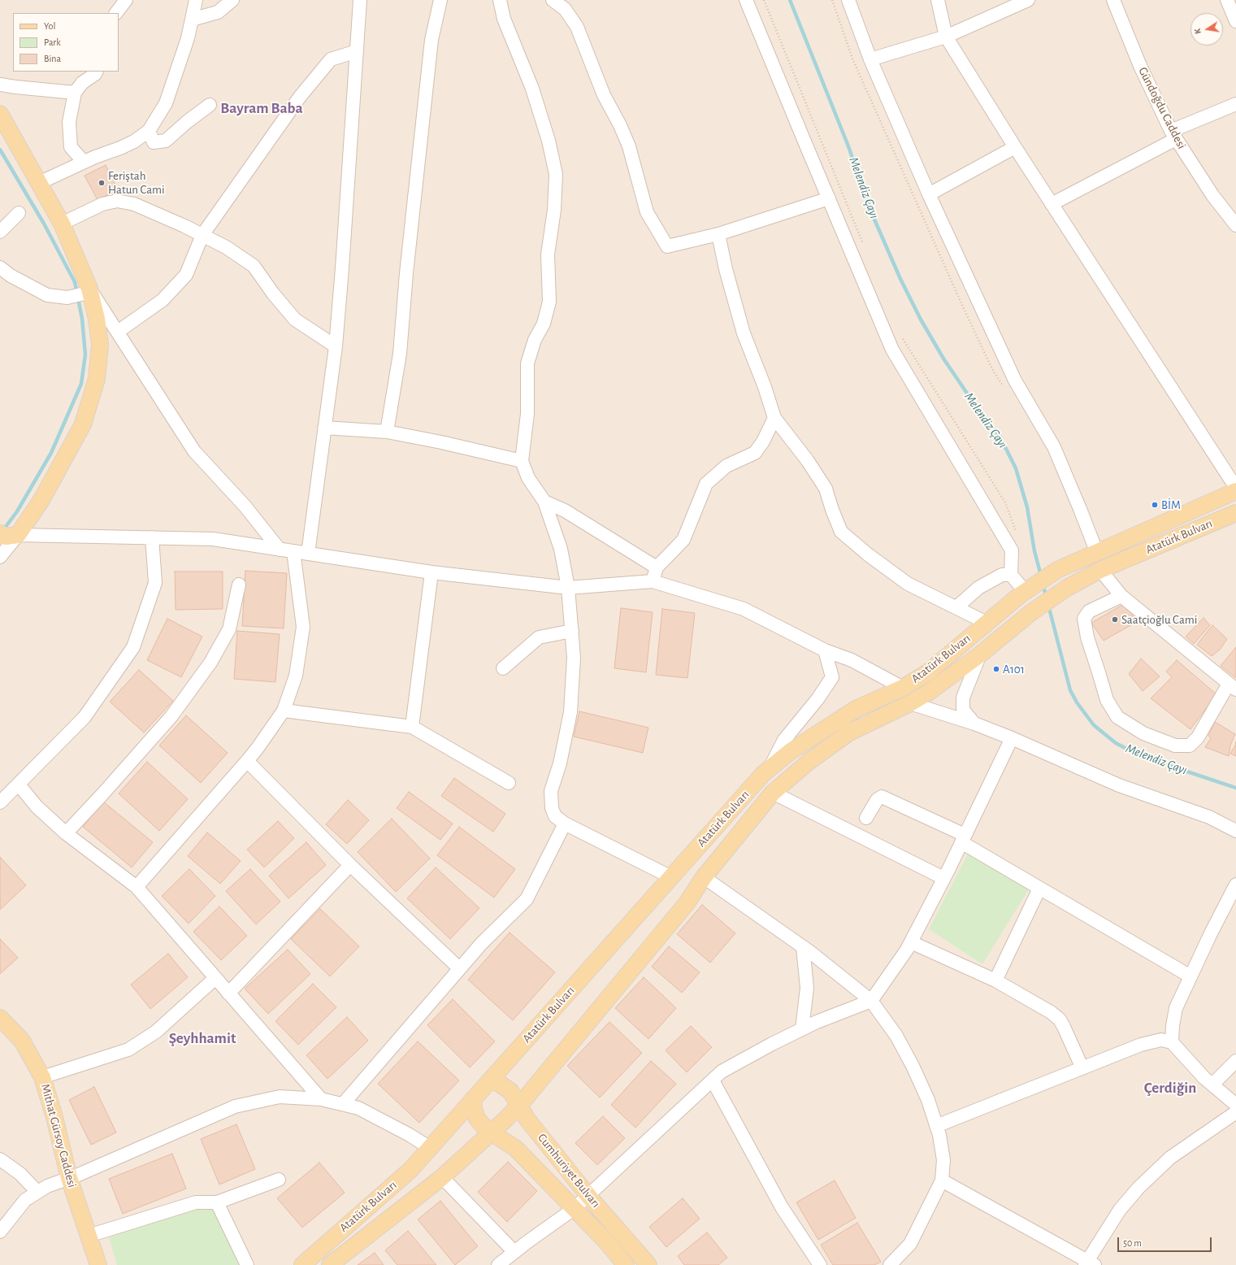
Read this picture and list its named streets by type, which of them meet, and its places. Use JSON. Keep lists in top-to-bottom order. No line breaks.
{"streets":{"main road":["Atatürk Bulvarı","Mithat Gürsoy Caddesi","Cumhuriyet Bulvarı"],"street":["Gündoğdu Caddesi"]},"crossings":[["Atatürk Bulvarı","Cumhuriyet Bulvarı"]],"districts":["Bayram Baba","Şeyhhamit","Çerdiğin"],"water":["Melendiz Çayı"],"places":["Feriştah Hatun Cami","BİM","Saatçioğlu Cami","A101"],"legend":["Yol","Park","Bina"],"scale_bar":"50 m","north":"left"}
